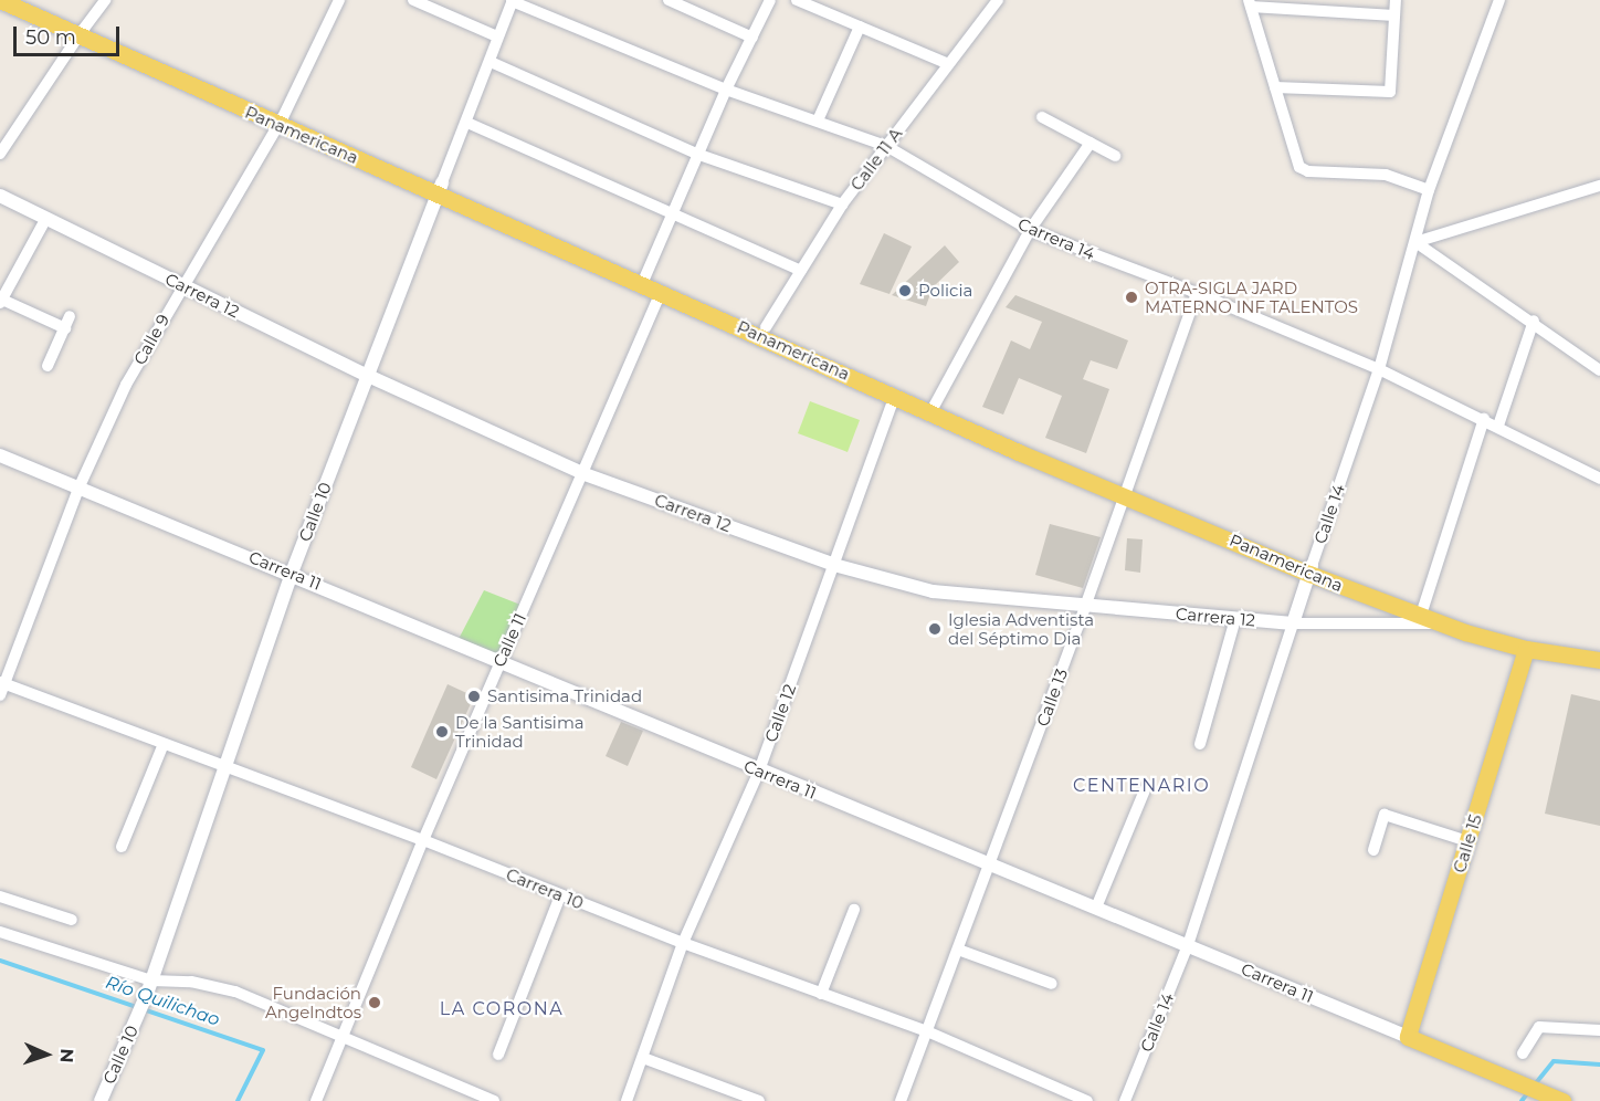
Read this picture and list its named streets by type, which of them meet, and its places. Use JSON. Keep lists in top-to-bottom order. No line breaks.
{"streets":{"main road":["Panamericana","Carrera 11","Calle 15"],"street":["Calle 11 A","Carrera 14","Carrera 12","Calle 9","Calle 10","Calle 14","Calle 11","Calle 13","Calle 12","Carrera 10"]},"crossings":[["Panamericana","Calle 11 A"],["Panamericana","Carrera 12"],["Panamericana","Calle 9"],["Panamericana","Calle 10"],["Panamericana","Calle 14"],["Panamericana","Calle 11"],["Panamericana","Calle 13"],["Panamericana","Calle 12"],["Panamericana","Calle 15"],["Calle 11 A","Carrera 14"],["Carrera 14","Calle 10"],["Carrera 14","Calle 14"],["Carrera 14","Calle 13"],["Carrera 12","Calle 9"],["Carrera 12","Calle 10"],["Carrera 12","Calle 14"],["Carrera 12","Calle 11"],["Carrera 12","Calle 13"],["Carrera 12","Calle 12"],["Calle 9","Carrera 11"],["Calle 9","Carrera 10"],["Calle 10","Carrera 11"],["Calle 10","Carrera 10"],["Calle 14","Carrera 11"],["Carrera 11","Calle 11"],["Carrera 11","Calle 13"],["Carrera 11","Calle 12"],["Carrera 11","Calle 15"],["Calle 11","Carrera 10"],["Calle 13","Carrera 10"],["Calle 12","Carrera 10"]],"districts":["CENTENARIO","LA CORONA"],"water":["Río Quilichao"],"places":["Policia","OTRA-SIGLA JARD MATERNO INF TALENTOS","Iglesia Adventista del Séptimo Dia","Santisima Trinidad","De la Santisima Trinidad","Fundación Angelndtos"],"scale_bar":"50 m","north":"right"}
